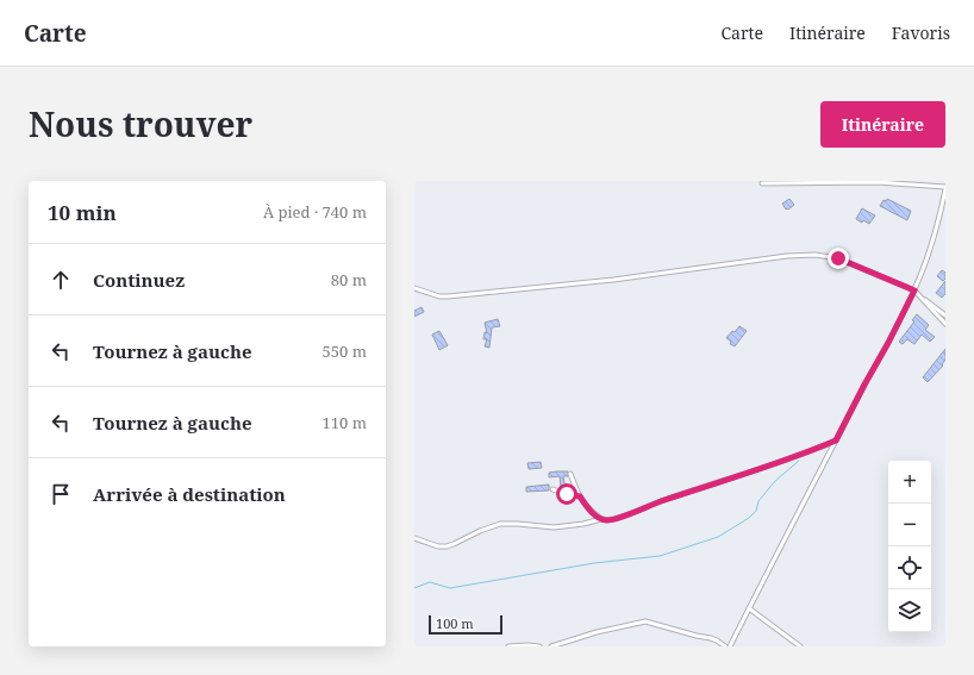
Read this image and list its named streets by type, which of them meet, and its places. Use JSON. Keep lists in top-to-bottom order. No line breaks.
{"scale_bar":"100 m","page":{"header":"Carte","nav":["Carte","Itinéraire","Favoris"],"title":"Nous trouver","buttons":"Itinéraire","heading":["10 min","À pied · 740 m"],"list":[["Continuez","80 m"],["Tournez à gauche","550 m"],["Tournez à gauche","110 m"],"Arrivée à destination"],"map_buttons":["+","−"],"scale":"100 m"}}
